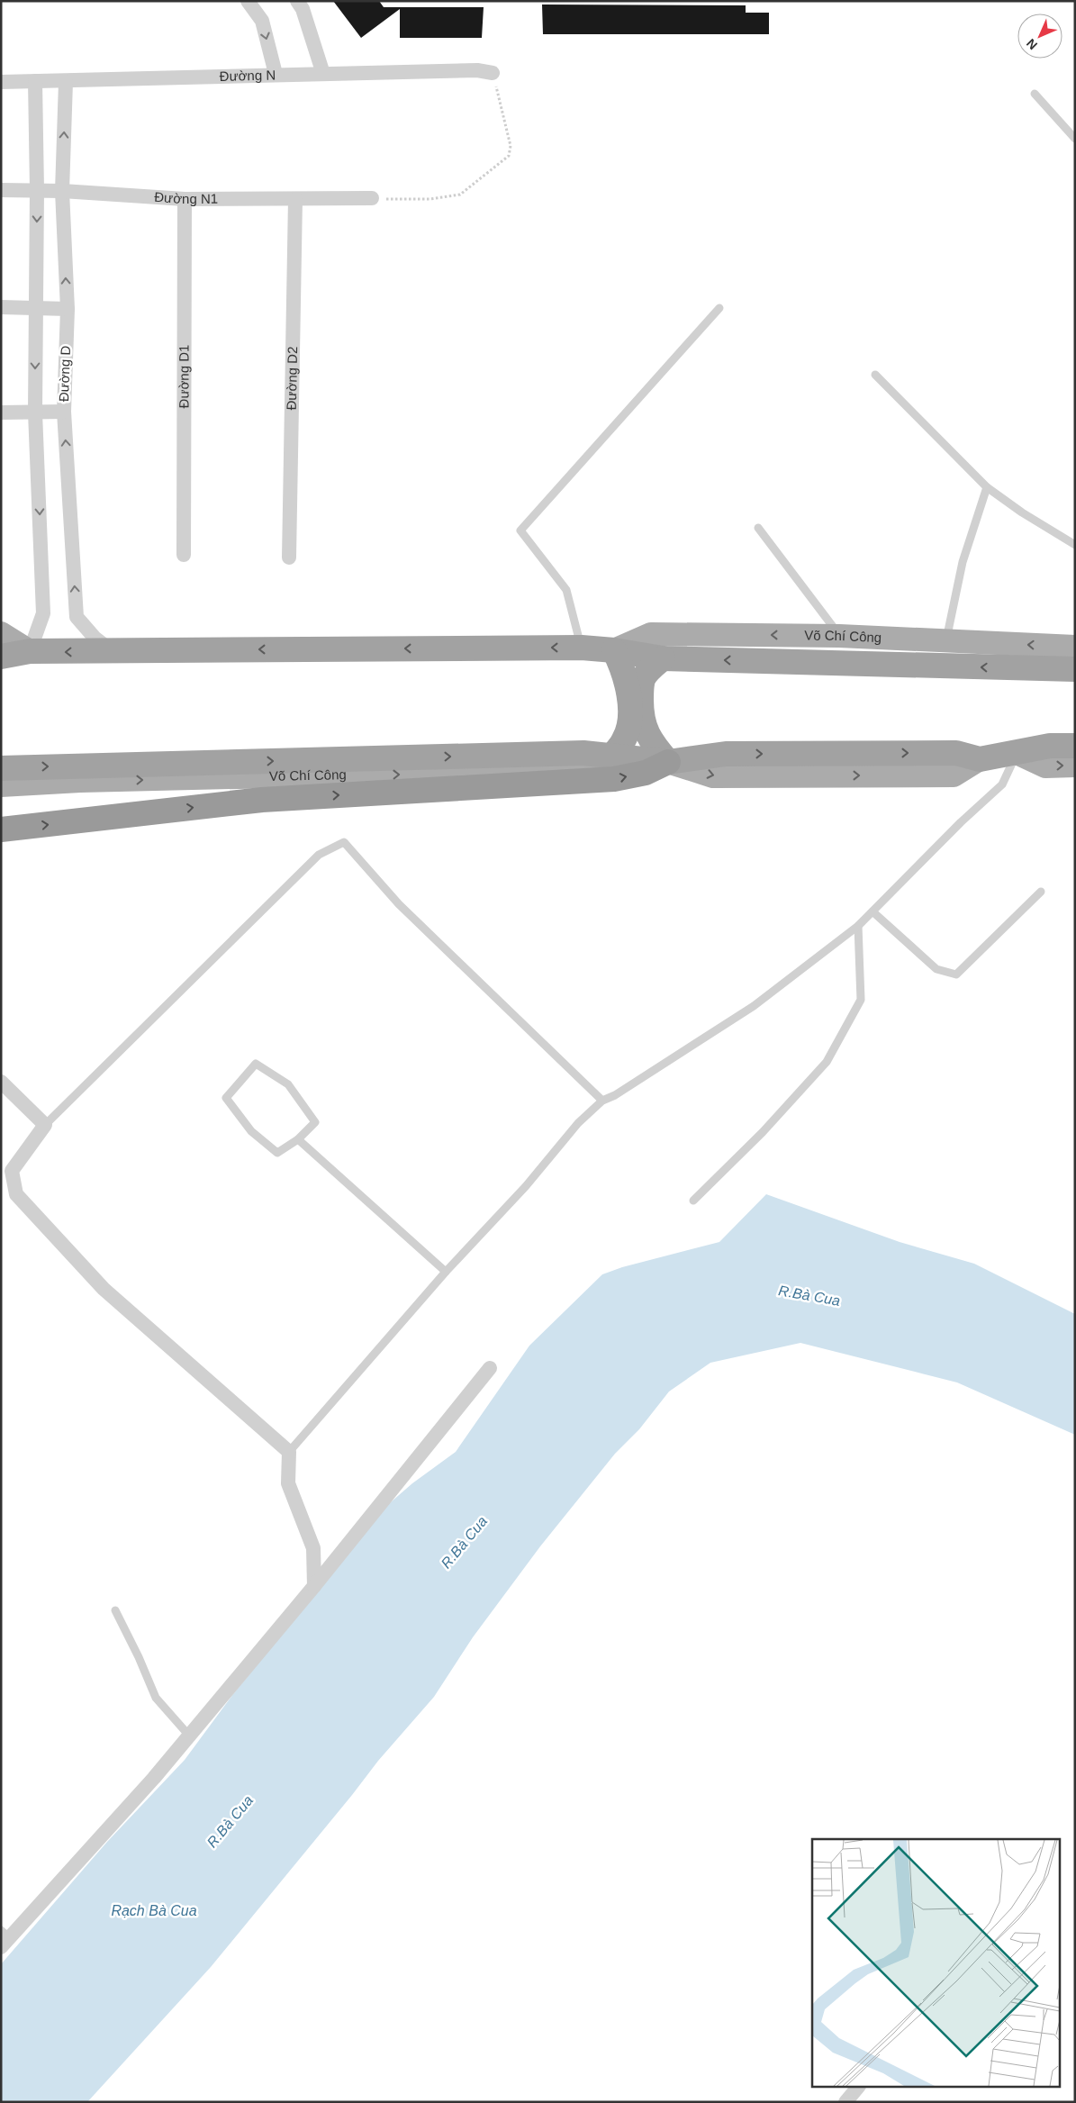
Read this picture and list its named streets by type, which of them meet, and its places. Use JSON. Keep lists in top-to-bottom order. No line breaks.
{"streets":{"highway":["Võ Chí Công"],"street":["Đường N","Đường N1","Đường D","Đường D1","Đường D2"]},"crossings":[["Đường N","Đường D"],["Đường N1","Đường D"],["Đường N1","Đường D1"],["Đường N1","Đường D2"],["Đường D","Võ Chí Công"]],"water":["R.Bà Cua","Rạch Bà Cua"],"north":"bottom left"}
